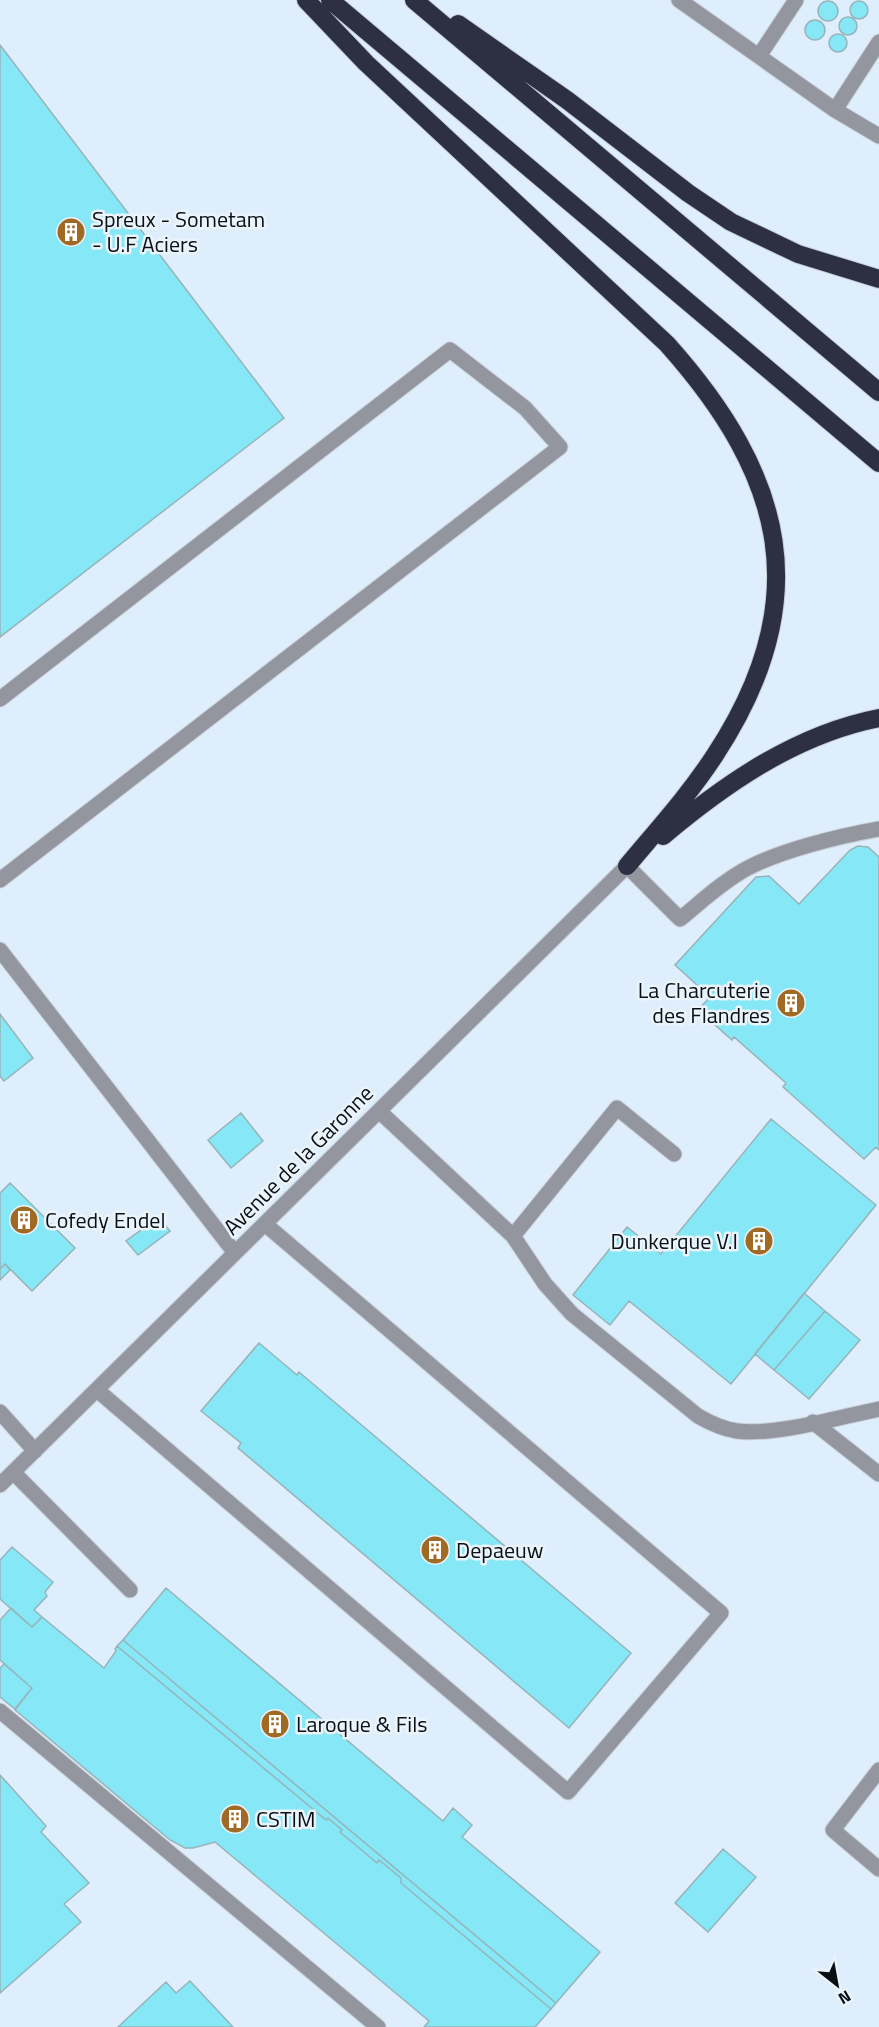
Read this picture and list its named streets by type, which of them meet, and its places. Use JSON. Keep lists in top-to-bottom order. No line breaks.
{"streets":{"street":["Avenue de la Garonne"]},"places":{"building":["Spreux - Sometam - U.F Aciers","La Charcuterie des Flandres","Cofedy Endel","Dunkerque V.I","Depaeuw","Laroque & Fils","CSTIM"]},"north":"bottom right"}
